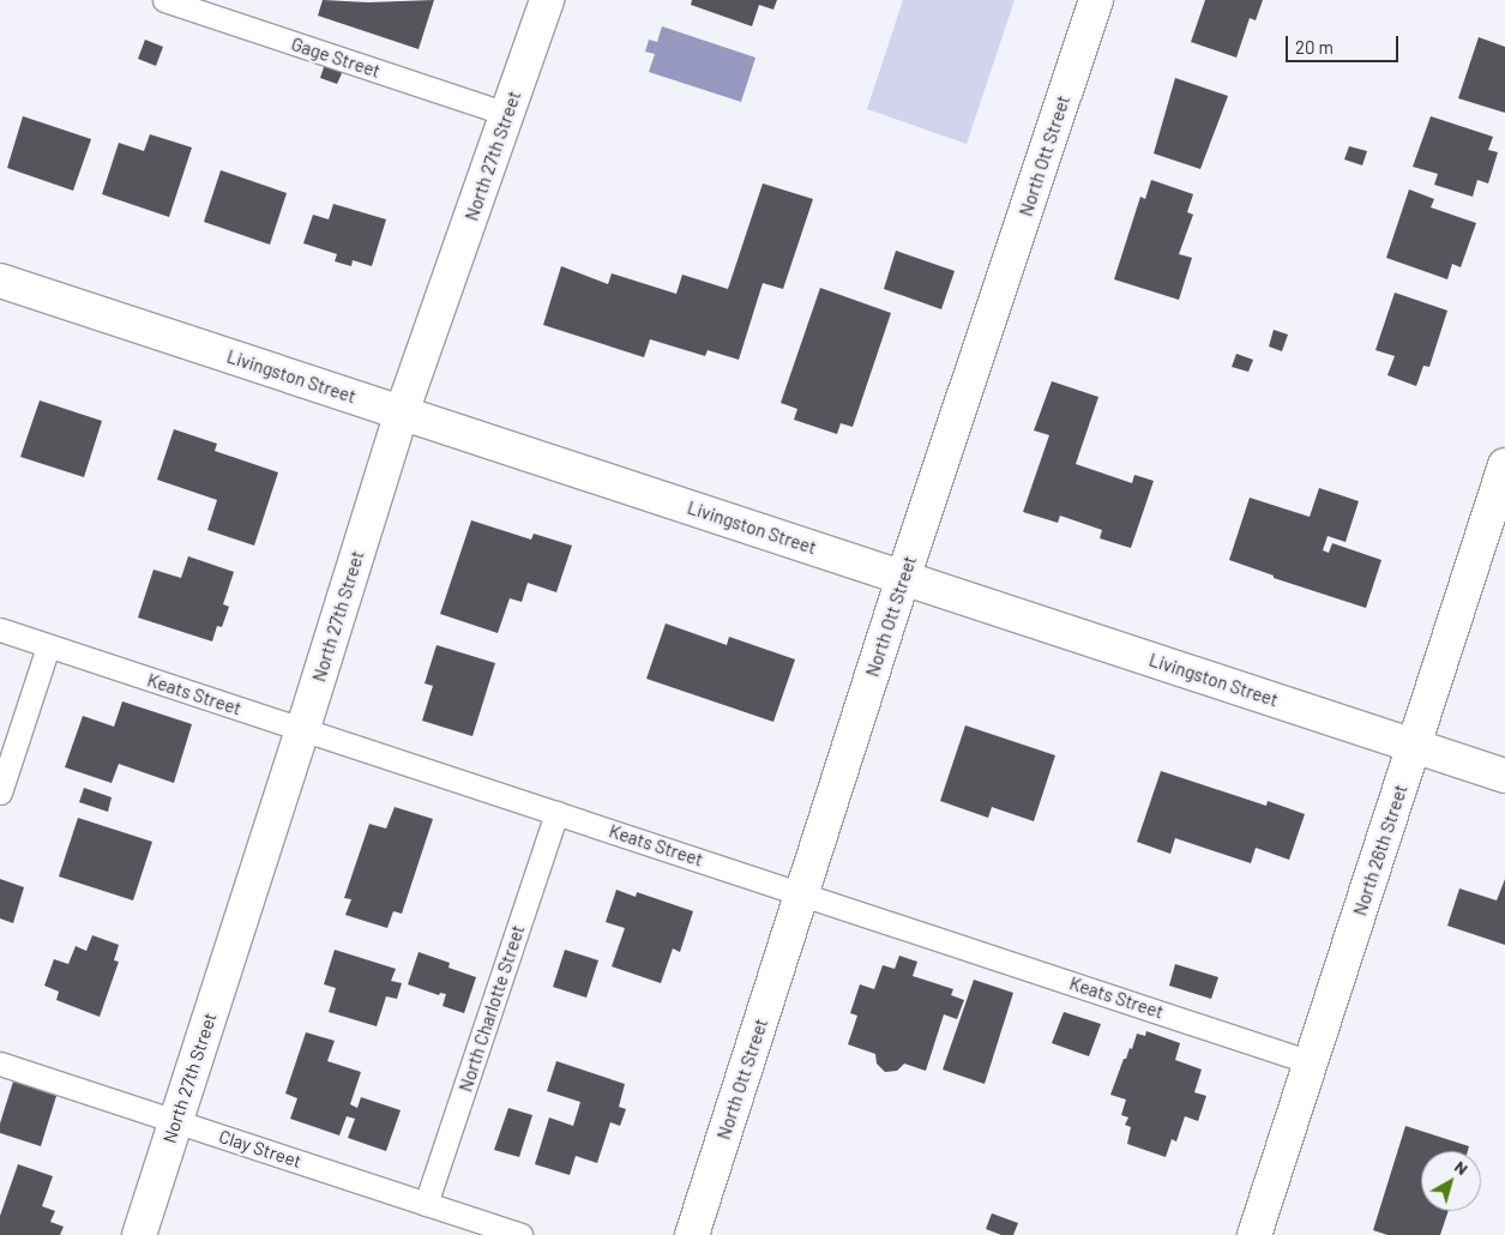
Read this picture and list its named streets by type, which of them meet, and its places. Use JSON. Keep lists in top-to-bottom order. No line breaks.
{"streets":{"street":["North 27th Street","North Ott Street","Livingston Street","North 26th Street"],"lane":["Gage Street","Keats Street","North Charlotte Street","Clay Street"]},"crossings":[["Gage Street","North 27th Street"],["North 27th Street","Livingston Street"],["North 27th Street","Keats Street"],["North 27th Street","Clay Street"],["North Ott Street","Livingston Street"],["North Ott Street","Keats Street"],["Livingston Street","North 26th Street"],["Keats Street","North 26th Street"],["Keats Street","North Charlotte Street"],["North Charlotte Street","Clay Street"]],"scale_bar":"20 m","north":"top right"}
